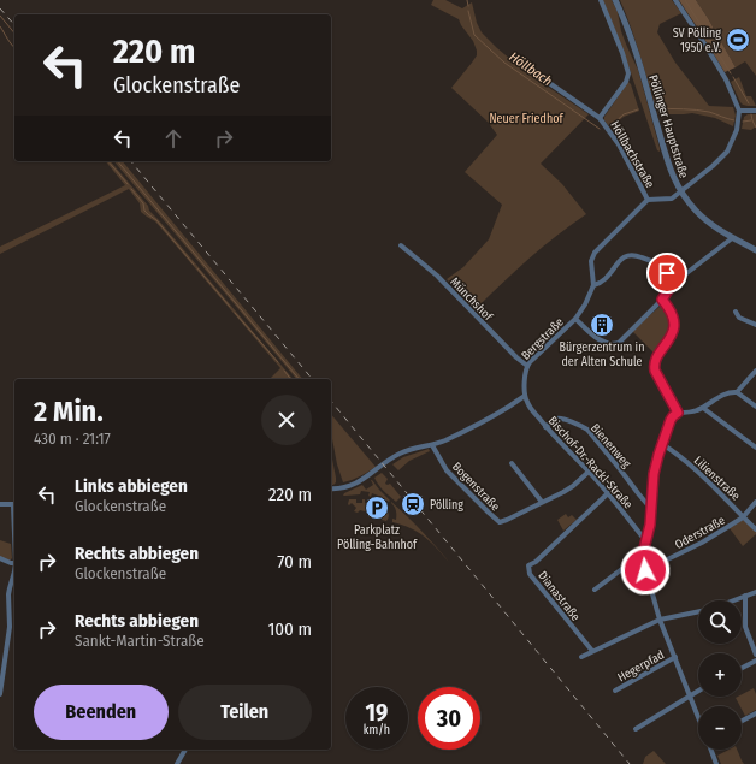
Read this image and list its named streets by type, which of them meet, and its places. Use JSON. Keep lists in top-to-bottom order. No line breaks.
{"streets":{"street":["Pöllinger Hauptstraße","Höllbachstraße","Münchshof","Bergstraße","Bienenweg","Bischof-Dr.-Rackl-Straße","Lilienstraße","Bogenstraße","Oderstraße","Dianastraße","Hegerpfad"]},"crossings":[["Münchshof","Bergstraße"],["Bergstraße","Bischof-Dr.-Rackl-Straße"],["Bienenweg","Bischof-Dr.-Rackl-Straße"],["Bischof-Dr.-Rackl-Straße","Bogenstraße"],["Bischof-Dr.-Rackl-Straße","Dianastraße"],["Lilienstraße","Oderstraße"]],"water":["Höllbach"],"parks":["Neuer Friedhof"],"places":{"sports":["SV Pölling 1950 e.V."],"building":["Bürgerzentrum in der Alten Schule"],"station":["Pölling"],"parking":["Parkplatz Pölling-Bahnhof"]},"page":{"turn":["220 m","Glockenstraße"],"heading":["2 Min.","430 m · 21:17"],"list":[{"name":"Links abbiegen","note":"Glockenstraße","value":"220 m"},{"name":"Rechts abbiegen","note":"Glockenstraße","value":"70 m"},{"name":"Rechts abbiegen","note":"Sankt-Martin-Straße","value":"100 m"}],"map_buttons":["+","−"],"buttons":["Beenden","Teilen"],"speed":"19 km/h","limit":"30"}}
